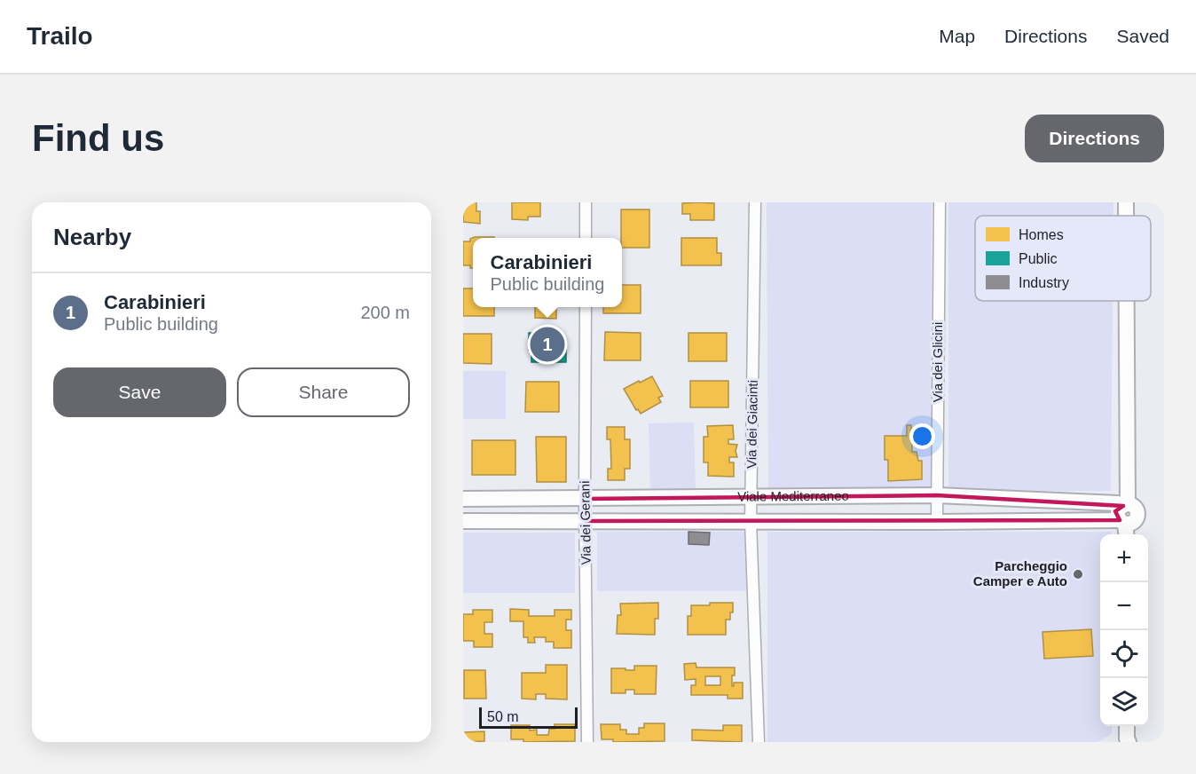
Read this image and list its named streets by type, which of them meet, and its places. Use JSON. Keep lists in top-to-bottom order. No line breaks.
{"streets":{"street":["Via dei Glicini","Via dei Giacinti","Viale Mediterraneo","Via dei Gerani"]},"crossings":[["Via dei Glicini","Viale Mediterraneo"],["Via dei Giacinti","Viale Mediterraneo"],["Viale Mediterraneo","Via dei Gerani"]],"places":["Parcheggio Camper e Auto"],"legend":["Homes","Public","Industry"],"scale_bar":"50 m","page":{"header":"Trailo","nav":["Map","Directions","Saved"],"buttons":["Directions",["Save","Share"]],"title":"Find us","heading":"Nearby","popup":["Carabinieri","Public building"],"list":[{"mark":"1","name":"Carabinieri","note":"Public building","value":"200 m"}],"pins":"1","map_buttons":["+","−"],"scale":"50 m"}}
